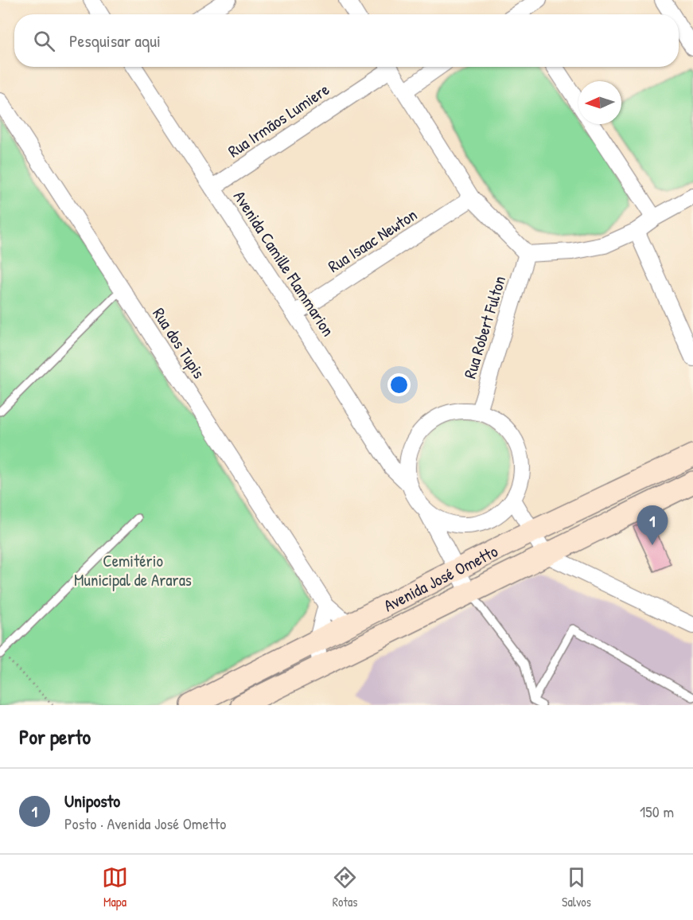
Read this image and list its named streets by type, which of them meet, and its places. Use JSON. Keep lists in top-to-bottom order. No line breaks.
{"streets":{"street":["Rua Irmãos Lumiere","Rua Isaac Newton","Avenida Camille Flammarion","Rua Robert Fulton","Rua dos Tupis","Avenida José Ometto"]},"crossings":[["Rua Irmãos Lumiere","Avenida Camille Flammarion"],["Rua Isaac Newton","Avenida Camille Flammarion"],["Avenida Camille Flammarion","Rua Robert Fulton"],["Rua dos Tupis","Avenida José Ometto"]],"parks":["Cemitério Municipal de Araras"],"north":"left","page":{"search":"Pesquisar aqui","pins":"1","heading":"Por perto","list":[{"mark":"1","name":"Uniposto","note":"Posto · Avenida José Ometto","value":"150 m"}],"nav":["Mapa","Rotas","Salvos"]}}
